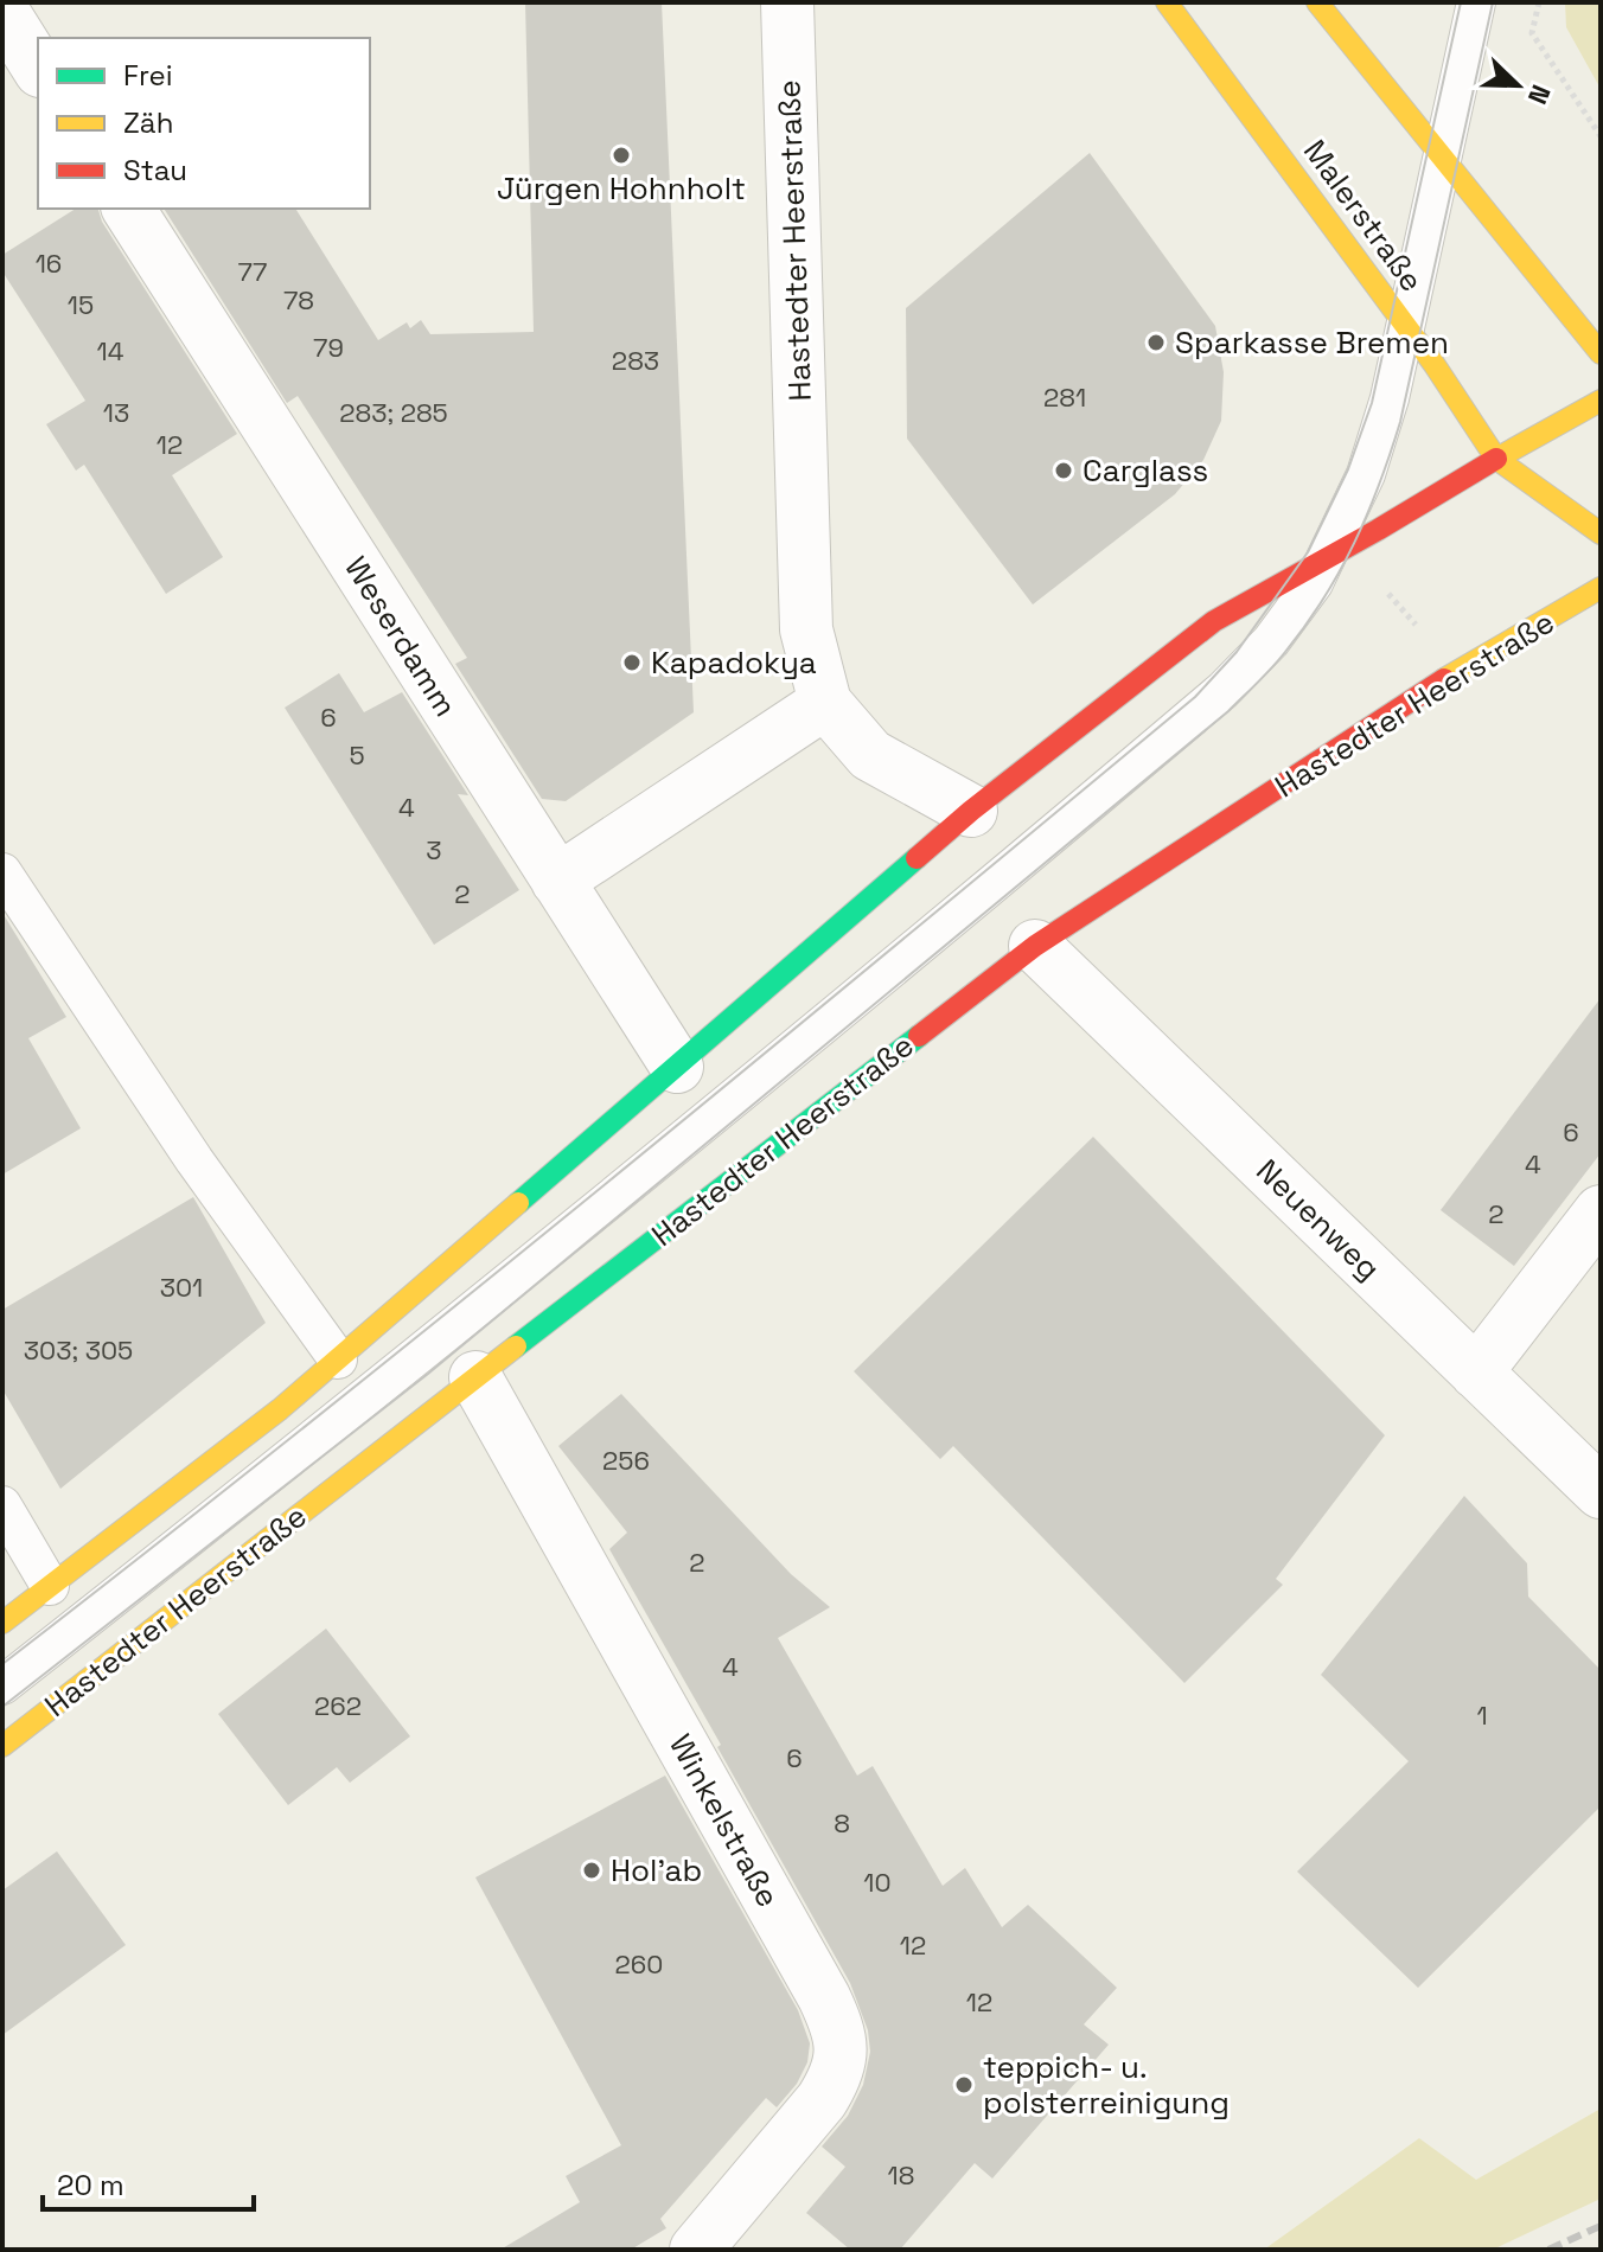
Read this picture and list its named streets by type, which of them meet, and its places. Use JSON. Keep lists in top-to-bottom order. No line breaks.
{"streets":{"main road":["Malerstraße","Hastedter Heerstraße"],"street":["Weserdamm","Neuenweg","Winkelstraße"]},"crossings":[["Hastedter Heerstraße","Neuenweg"],["Hastedter Heerstraße","Winkelstraße"]],"places":["Jürgen Hohnholt","Sparkasse Bremen","Carglass","Kapadokya","Hol'ab","teppich- u. polsterreinigung"],"house_numbers":["16","77","78","15","79","14","283","281","13","283; 285","12","6","5","4","3","2","6","4","2","301","303; 305","256","2","4","262","1","6","8","10","12","260","12","18"],"legend":["Frei","Zäh","Stau"],"scale_bar":"20 m","north":"bottom right"}
